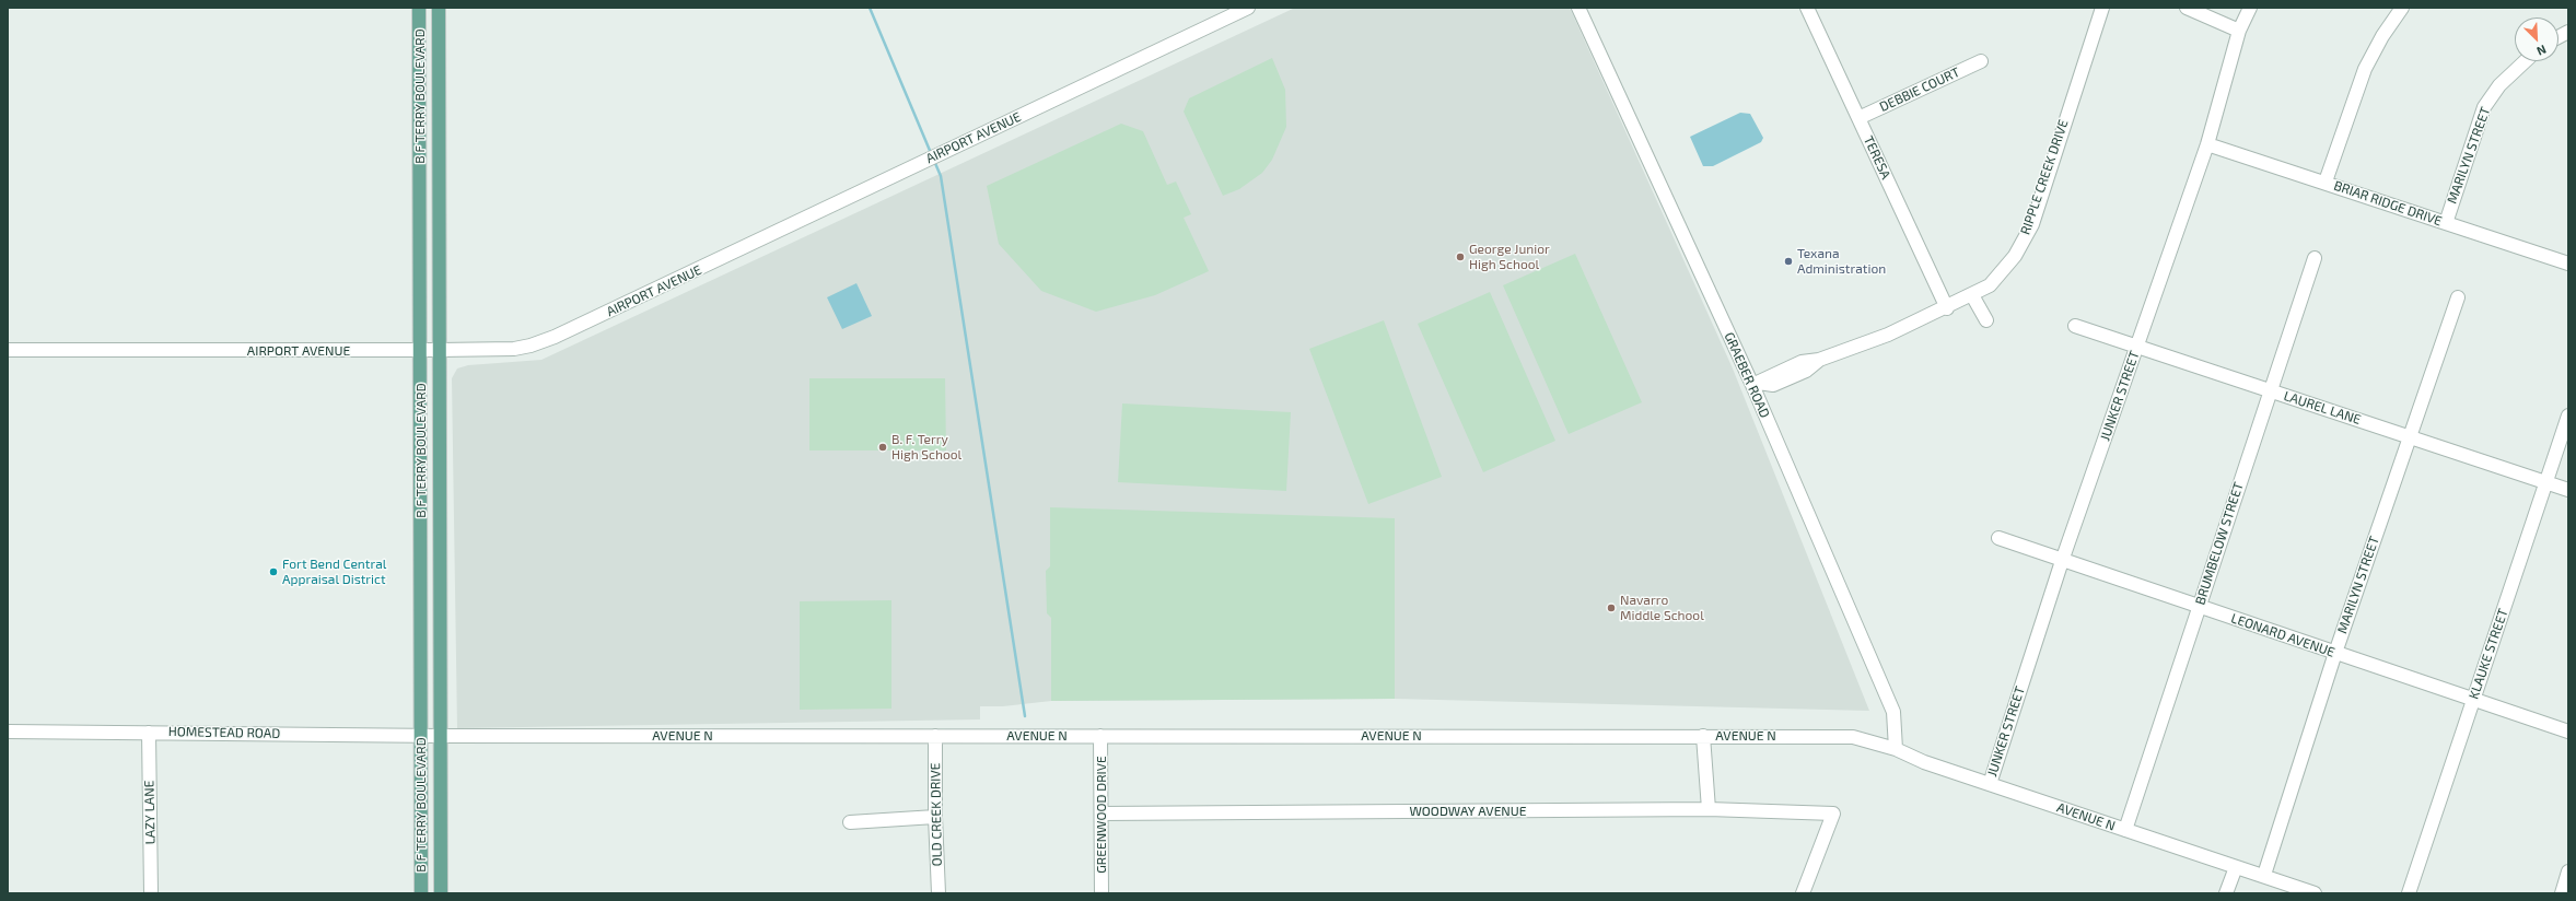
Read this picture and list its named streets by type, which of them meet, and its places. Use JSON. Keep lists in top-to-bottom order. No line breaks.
{"streets":{"main road":["B F TERRY BOULEVARD"],"street":["DEBBIE COURT","AIRPORT AVENUE","MARILYN STREET","TERESA","RIPPLE CREEK DRIVE","BRIAR RIDGE DRIVE","GRAEBER ROAD","JUNKER STREET","LAUREL LANE","BRUMBELOW STREET","LEONARD AVENUE","KLAUKE STREET","HOMESTEAD ROAD","AVENUE N","WOODWAY AVENUE","LAZY LANE","OLD CREEK DRIVE","GREENWOOD DRIVE"]},"crossings":[["DEBBIE COURT","TERESA"],["B F TERRY BOULEVARD","AIRPORT AVENUE"],["B F TERRY BOULEVARD","HOMESTEAD ROAD"],["B F TERRY BOULEVARD","AVENUE N"],["MARILYN STREET","BRIAR RIDGE DRIVE"],["MARILYN STREET","LAUREL LANE"],["MARILYN STREET","LEONARD AVENUE"],["MARILYN STREET","AVENUE N"],["TERESA","RIPPLE CREEK DRIVE"],["RIPPLE CREEK DRIVE","GRAEBER ROAD"],["BRIAR RIDGE DRIVE","JUNKER STREET"],["GRAEBER ROAD","AVENUE N"],["JUNKER STREET","LAUREL LANE"],["JUNKER STREET","LEONARD AVENUE"],["JUNKER STREET","AVENUE N"],["LAUREL LANE","BRUMBELOW STREET"],["LAUREL LANE","KLAUKE STREET"],["BRUMBELOW STREET","LEONARD AVENUE"],["BRUMBELOW STREET","AVENUE N"],["LEONARD AVENUE","KLAUKE STREET"],["HOMESTEAD ROAD","AVENUE N"],["HOMESTEAD ROAD","LAZY LANE"],["AVENUE N","OLD CREEK DRIVE"],["AVENUE N","GREENWOOD DRIVE"],["WOODWAY AVENUE","GREENWOOD DRIVE"]],"places":["George Junior High School","Texana Administration","B. F. Terry High School","Fort Bend Central Appraisal District","Navarro Middle School"],"north":"bottom right"}
